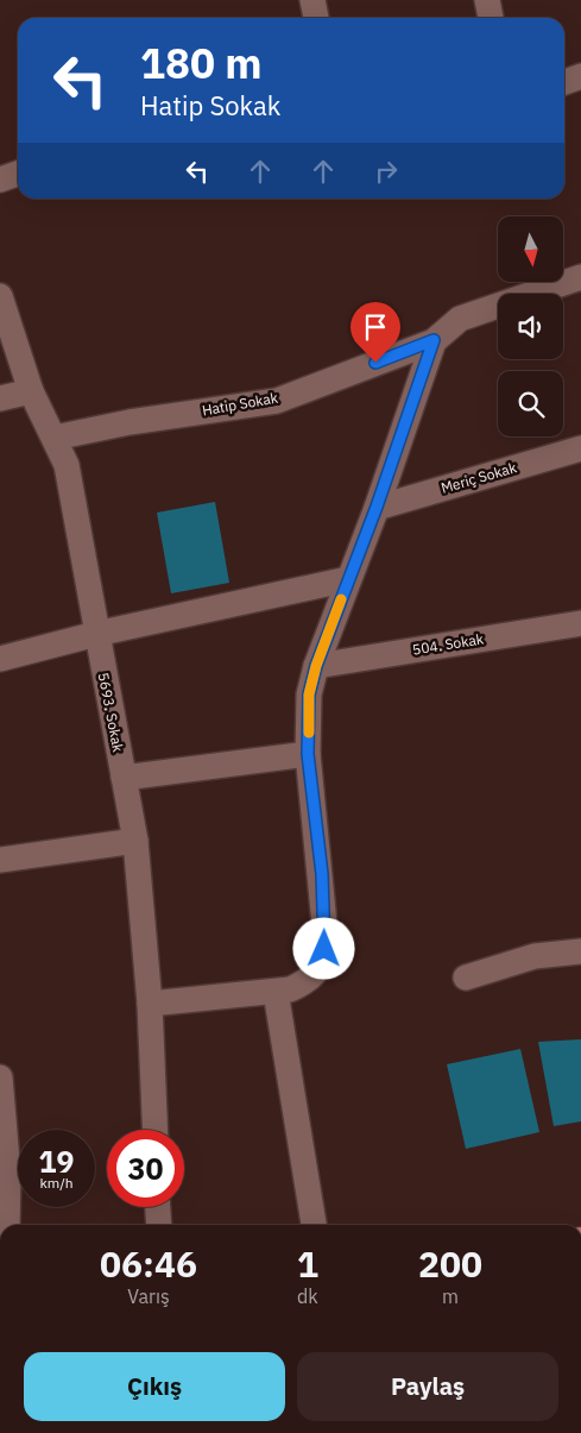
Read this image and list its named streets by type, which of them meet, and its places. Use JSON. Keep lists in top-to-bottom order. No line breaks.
{"streets":{"street":["Hatip Sokak","Meriç Sokak","504. Sokak","5693. Sokak"]},"crossings":[["Hatip Sokak","5693. Sokak"]],"north":"bottom","page":{"turn":["180 m","Hatip Sokak"],"speed":"19 km/h","limit":"30","eta":["06:46","Varış","1","dk","200","m"],"buttons":["Çıkış","Paylaş"]}}
